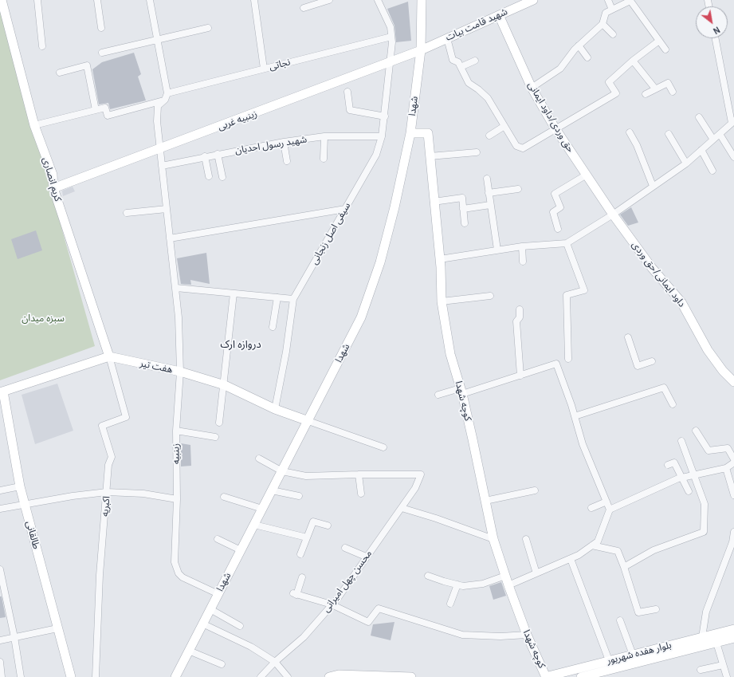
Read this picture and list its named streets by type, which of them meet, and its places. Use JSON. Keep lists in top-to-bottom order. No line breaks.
{"streets":{"main road":["شهید قامت بیات","شهدا","حق وردی/داود ایمانی","زینبیه غربی","کریم انصاری","داود ایمانی/حق وردی","هفت تیر","کوچه شهدا","طالقانی","بلوار هفده شهریور"],"street":["نجاتی","شهید رسول احدیان","سیفی اصل زنجانی","زینبیه","اکبریه","محسن چهل امیرانی"]},"crossings":[["شهید قامت بیات","شهدا"],["شهید قامت بیات","حق وردی/داود ایمانی"],["شهید قامت بیات","زینبیه غربی"],["نجاتی","سیفی اصل زنجانی"],["شهدا","زینبیه غربی"],["شهدا","هفت تیر"],["شهدا","کوچه شهدا"],["شهدا","زینبیه"],["حق وردی/داود ایمانی","داود ایمانی/حق وردی"],["زینبیه غربی","کریم انصاری"],["زینبیه غربی","سیفی اصل زنجانی"],["زینبیه غربی","زینبیه"],["شهید رسول احدیان","سیفی اصل زنجانی"],["شهید رسول احدیان","زینبیه"],["کریم انصاری","هفت تیر"],["کریم انصاری","اکبریه"],["سیفی اصل زنجانی","هفت تیر"],["هفت تیر","زینبیه"],["هفت تیر","اکبریه"],["هفت تیر","طالقانی"],["کوچه شهدا","بلوار هفده شهریور"]],"districts":["دروازه ارک"],"parks":["سبزه میدان"],"north":"bottom right"}
